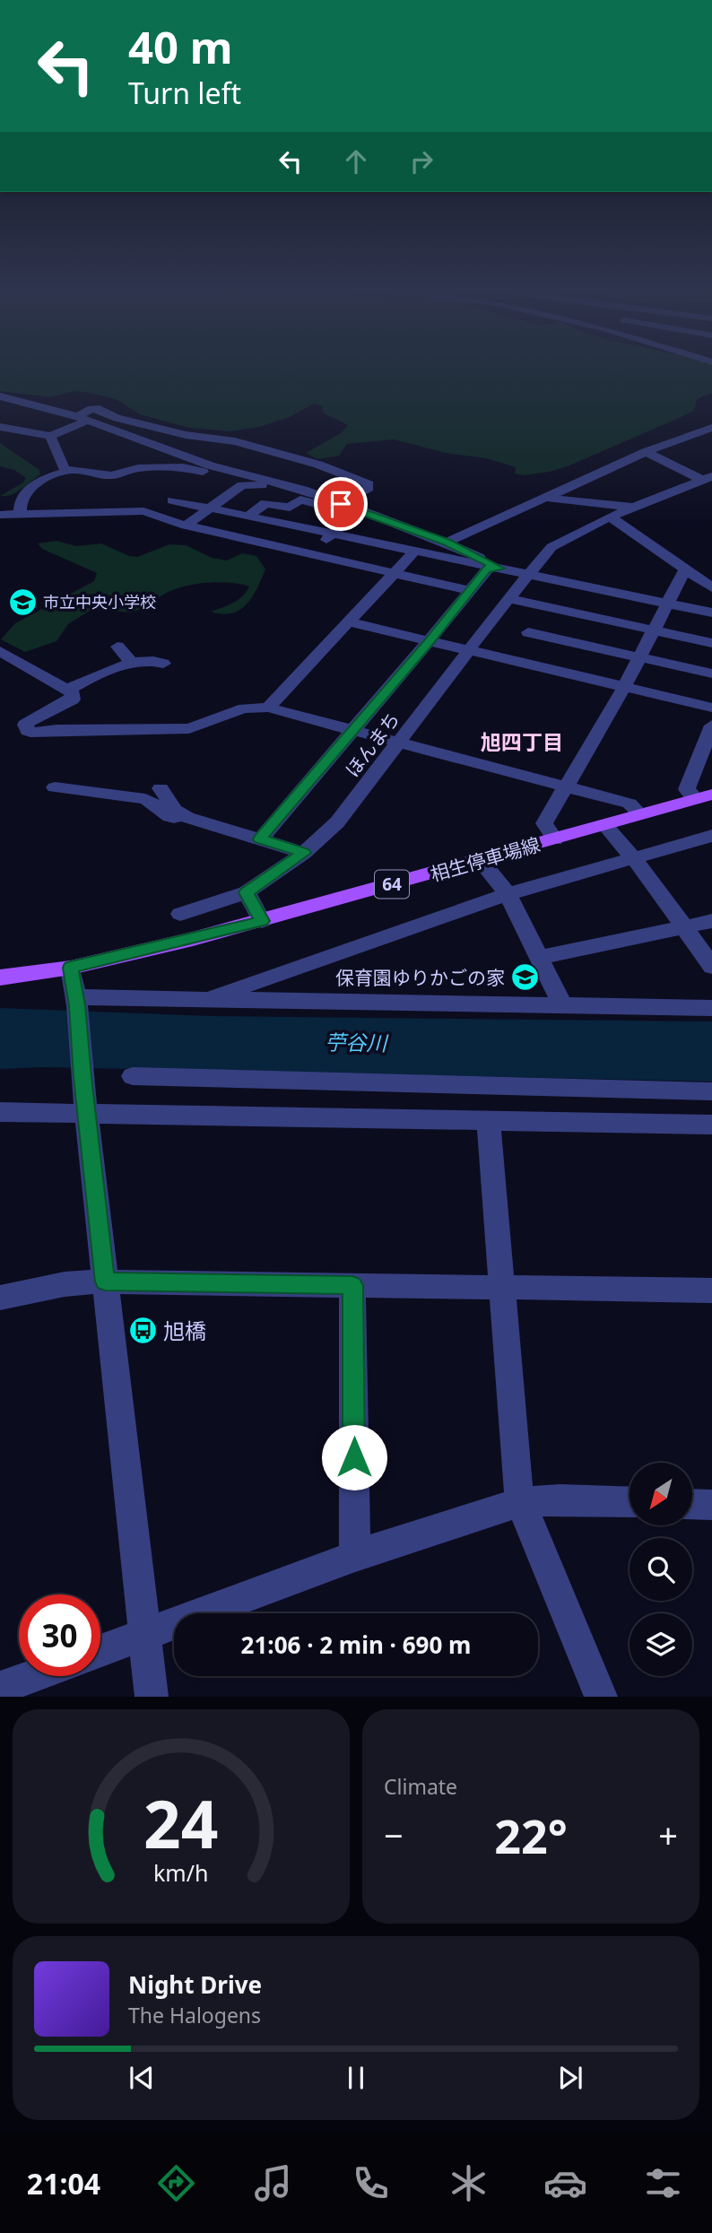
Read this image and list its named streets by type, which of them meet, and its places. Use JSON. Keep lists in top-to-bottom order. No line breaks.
{"streets":{"main road":["相生停車場線","64"],"street":["ほんまち"]},"districts":["旭四丁目"],"water":["苧谷川"],"places":{"school or university":["市立中央小学校","保育園ゆりかごの家"],"bus stop":["旭橋"]},"north":"bottom left","page":{"turn":["40 m","Turn left"],"limit":"30","trip":"21:06 · 2 min · 690 m","tile":"Climate","heat":["−","22°","+"],"song":["Night Drive","The Halogens"],"tabs":"21:04","gauge":["24","km/h"]}}
